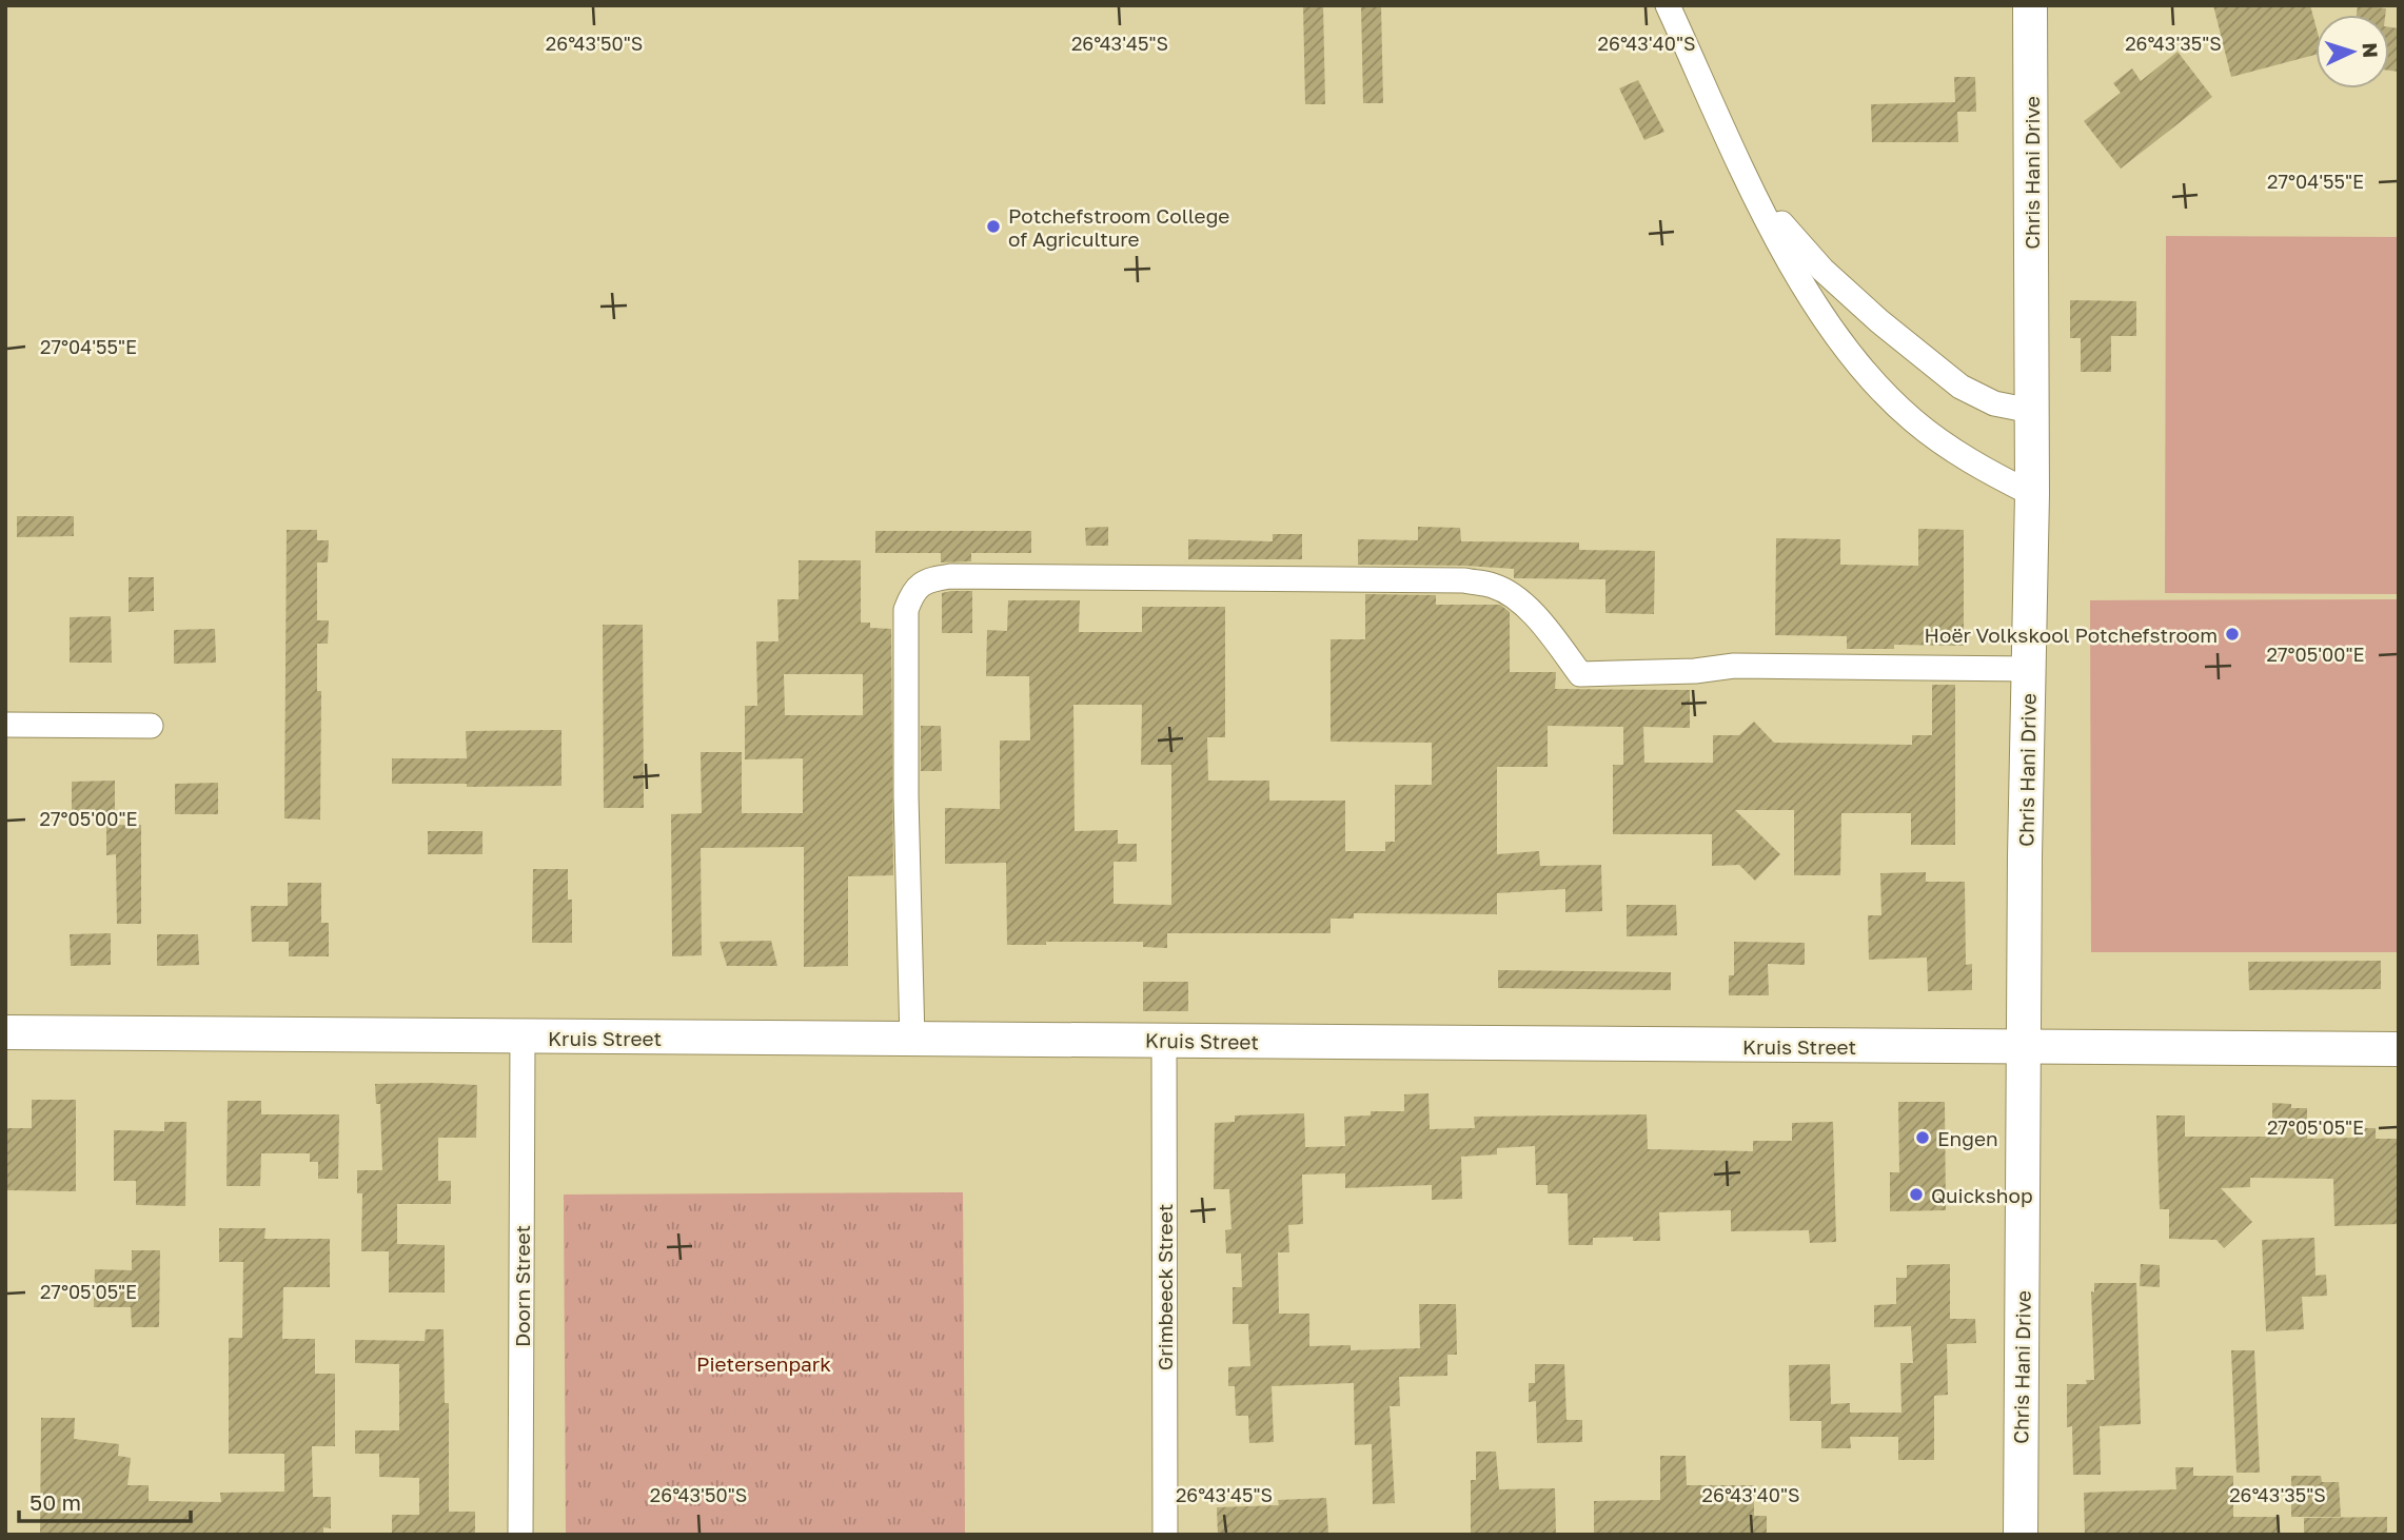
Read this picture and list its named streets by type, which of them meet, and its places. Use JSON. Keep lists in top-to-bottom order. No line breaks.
{"streets":{"street":["Chris Hani Drive","Kruis Street","Doorn Street","Grimbeeck Street"]},"crossings":[["Chris Hani Drive","Kruis Street"],["Kruis Street","Doorn Street"],["Kruis Street","Grimbeeck Street"]],"parks":["Pietersenpark"],"places":["Potchefstroom College of Agriculture","Hoër Volkskool Potchefstroom","Engen","Quickshop"],"scale_bar":"50 m","north":"right","coordinates":["26°43'50\"S","26°43'45\"S","26°43'40\"S","26°43'35\"S","27°04'55\"E","27°05'00\"E","27°05'05\"E"]}
